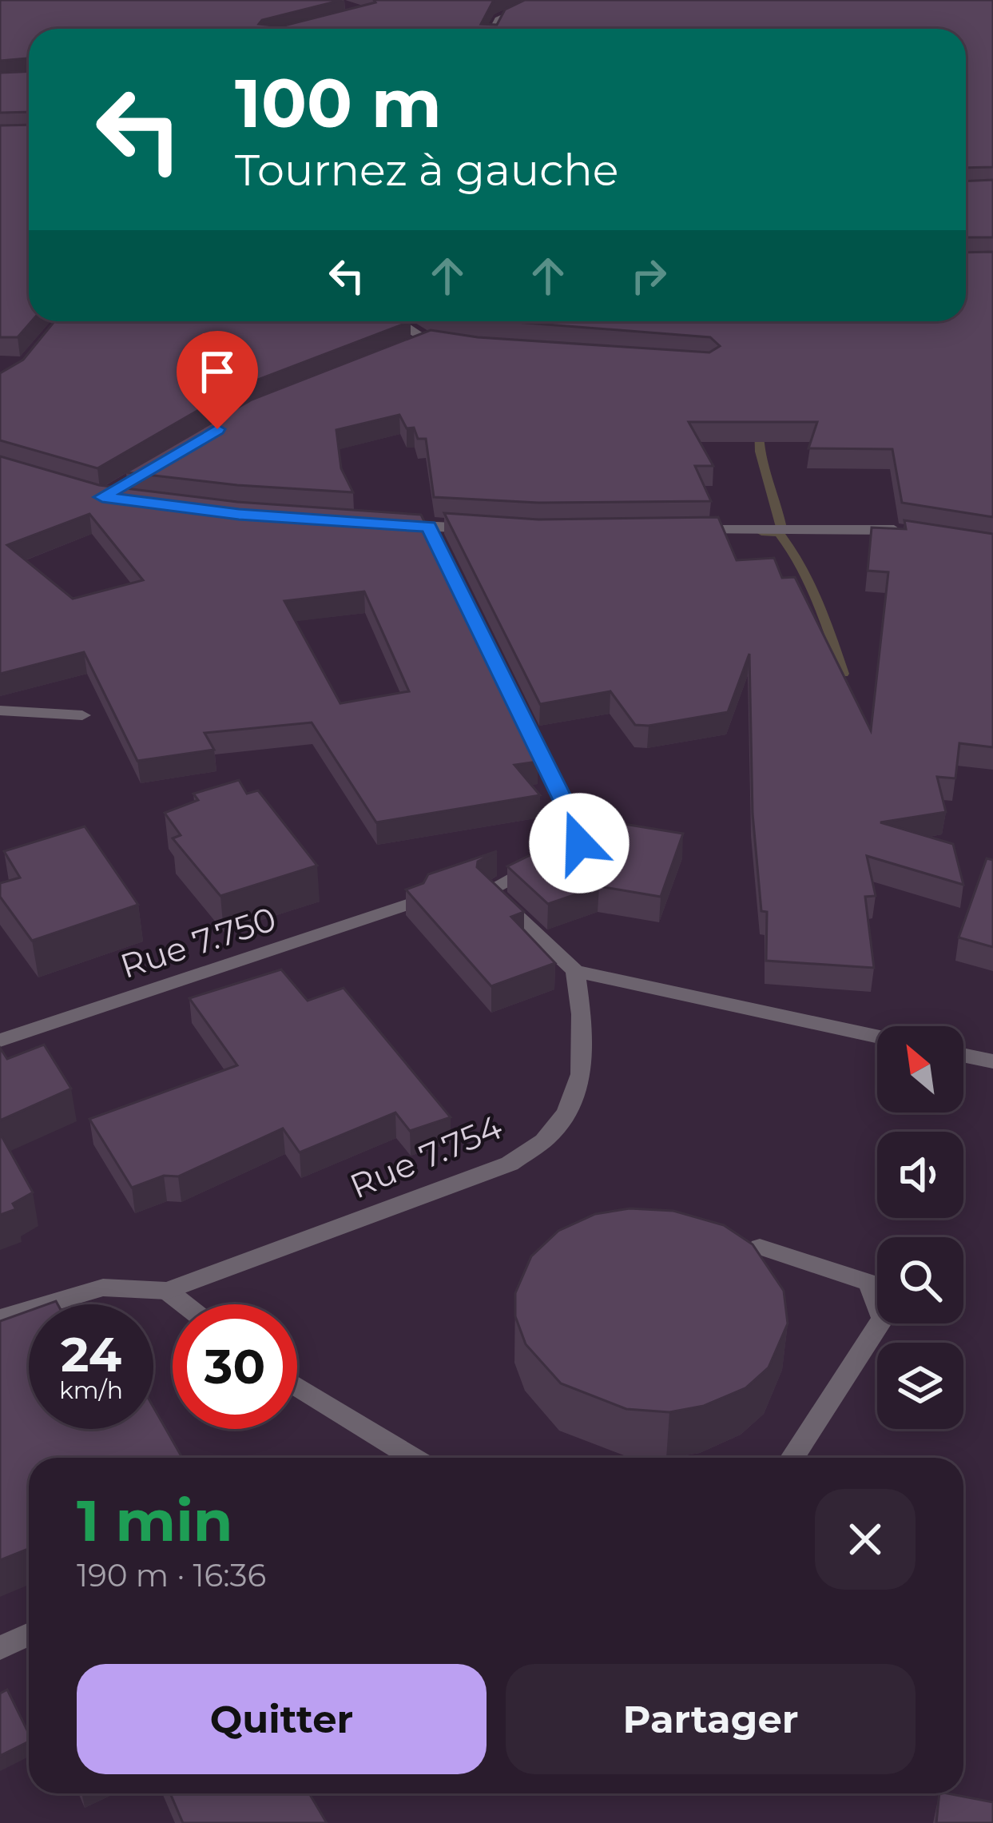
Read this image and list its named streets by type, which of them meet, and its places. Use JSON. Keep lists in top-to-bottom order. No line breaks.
{"streets":{"street":["Rue 7.750","Rue 7.754"]},"north":"top left","page":{"turn":["100 m","Tournez à gauche"],"speed":"24 km/h","limit":"30","heading":["1 min","190 m · 16:36"],"buttons":["Quitter","Partager"]}}
